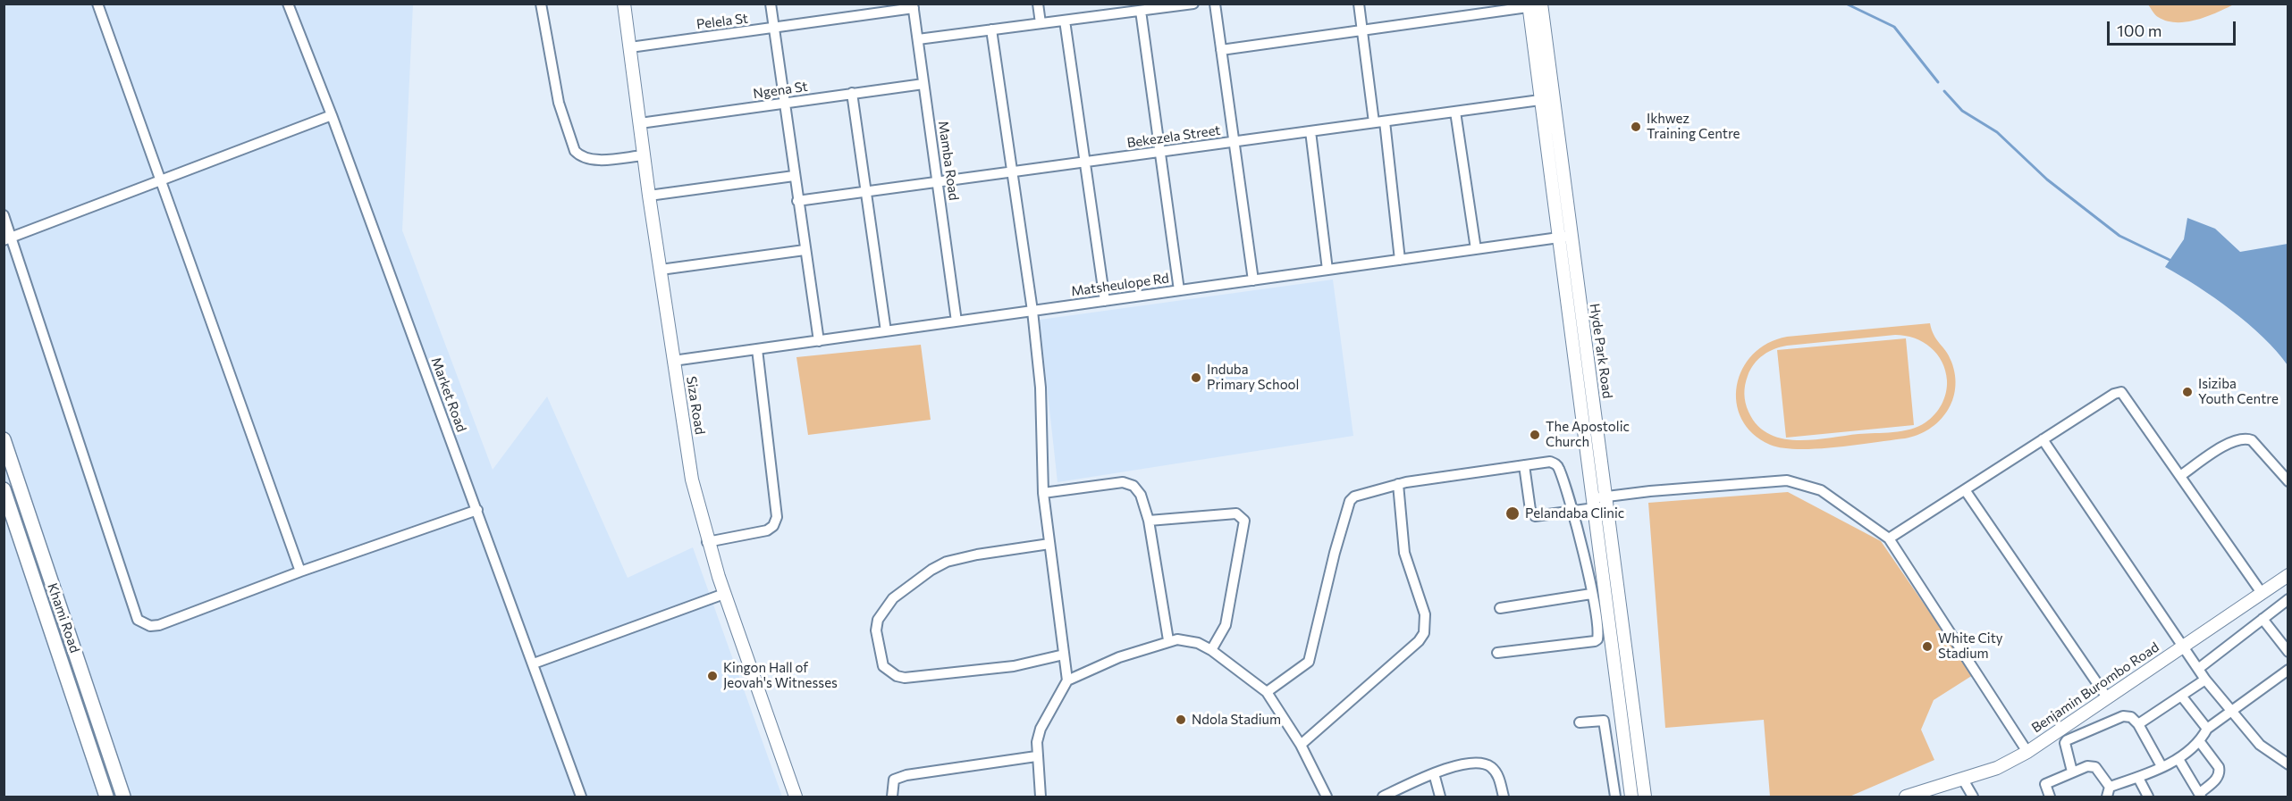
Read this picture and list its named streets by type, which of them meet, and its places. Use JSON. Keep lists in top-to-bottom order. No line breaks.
{"streets":{"main road":["Khami Road"],"street":["Pelela St","Ngena St","Bekezela Street","Mamba Road","Matsheulope Rd","Hyde Park Road","Market Road","Siza Road","Benjamin Burombo Road"]},"crossings":[["Pelela St","Mamba Road"],["Pelela St","Siza Road"],["Ngena St","Mamba Road"],["Ngena St","Siza Road"],["Bekezela Street","Mamba Road"],["Bekezela Street","Hyde Park Road"],["Mamba Road","Matsheulope Rd"],["Matsheulope Rd","Hyde Park Road"],["Matsheulope Rd","Siza Road"]],"places":["Ikhwez Training Centre","Induba Primary School","Isiziba Youth Centre","The Apostolic Church","Pelandaba Clinic","White City Stadium","Kingon Hall of Jeovah's Witnesses","Ndola Stadium"],"scale_bar":"100 m"}
